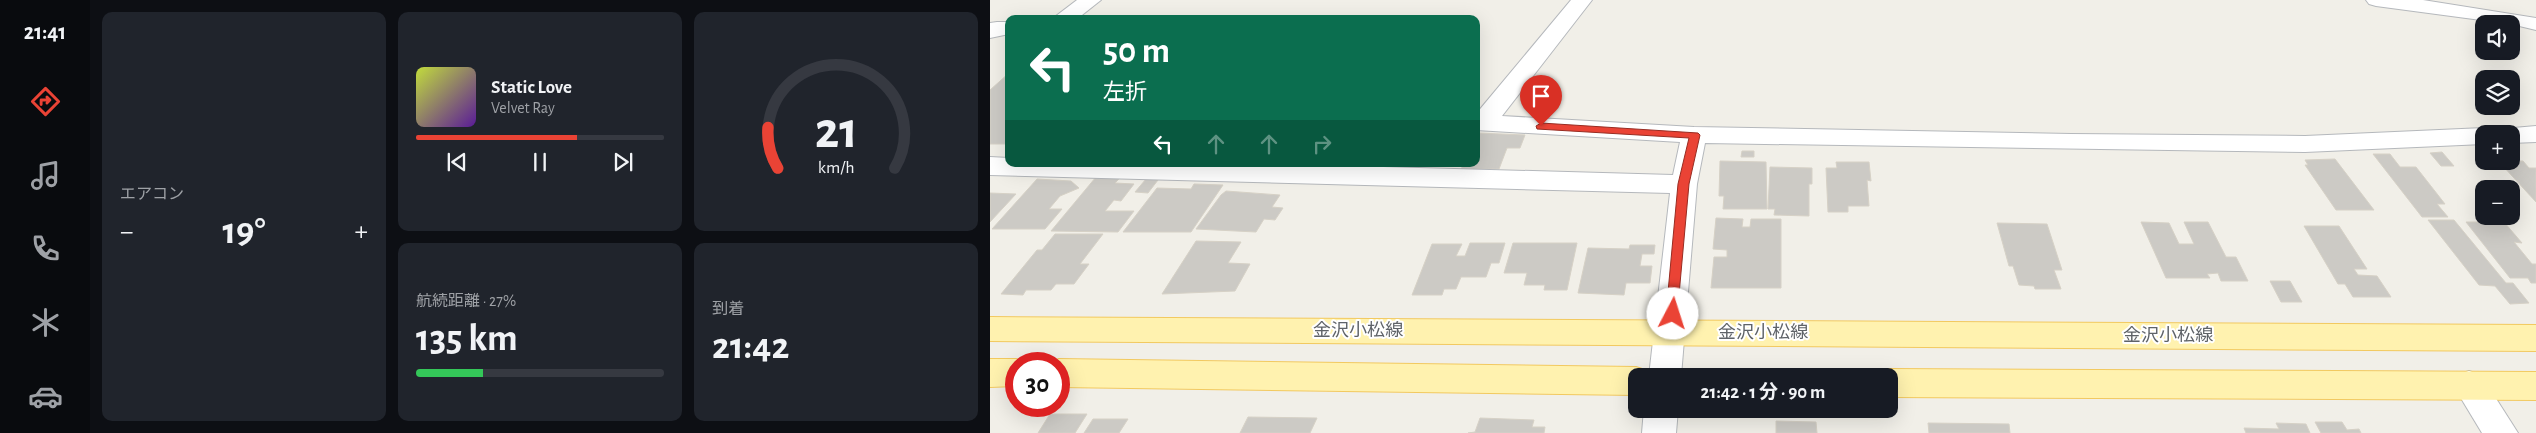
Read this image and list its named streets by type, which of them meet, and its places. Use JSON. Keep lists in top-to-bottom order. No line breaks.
{"streets":{"main road":["金沢小松線"]},"page":{"tabs":"21:41","tile":["エアコン",["航続距離 · 27%","135 km"],["到着","21:42"]],"map_buttons":["+","−"],"turn":["50 m","左折"],"song":["Static Love","Velvet Ray"],"heat":["−","19°","+"],"limit":"30","trip":"21:42 · 1 分 · 90 m","gauge":["21","km/h"]}}
